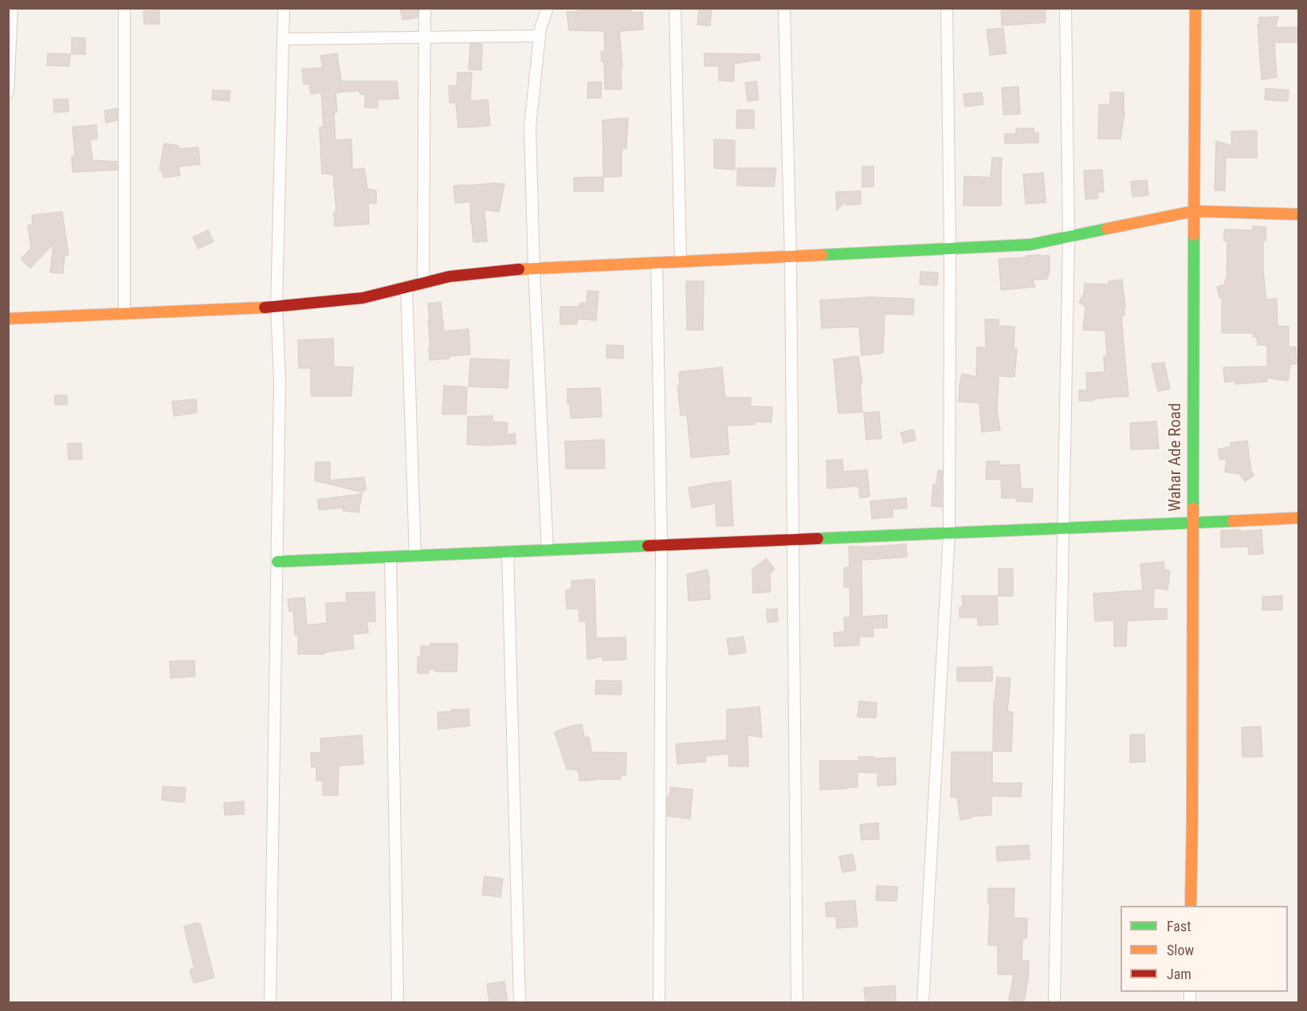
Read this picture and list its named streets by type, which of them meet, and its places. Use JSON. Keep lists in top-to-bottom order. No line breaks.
{"streets":{"street":["Wahar Ade Road"]},"legend":["Fast","Slow","Jam"]}
